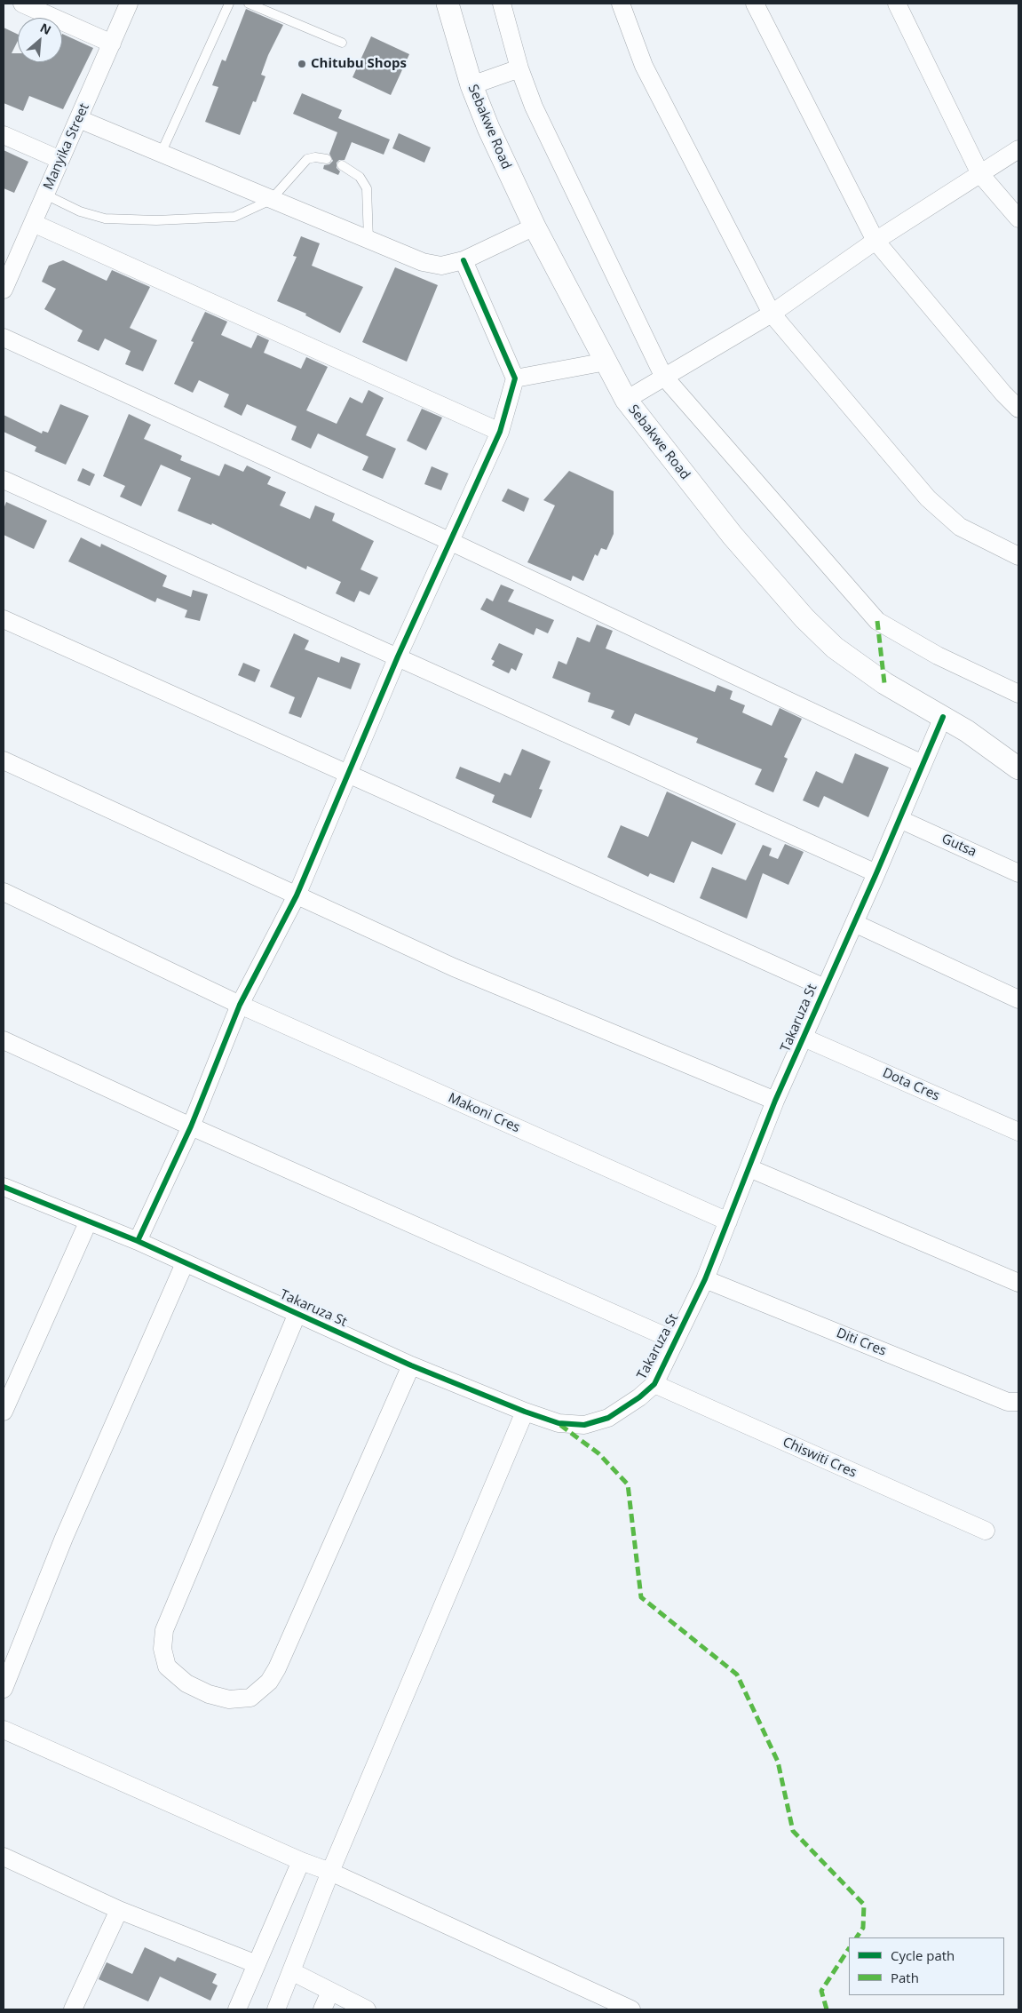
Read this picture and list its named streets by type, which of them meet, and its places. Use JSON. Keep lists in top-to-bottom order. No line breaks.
{"streets":{"street":["Sebakwe Road","Manyika Street","Gutsa","Takaruza St","Dota Cres","Makoni Cres","Diti Cres","Chiswiti Cres"]},"crossings":[["Sebakwe Road","Takaruza St"],["Gutsa","Takaruza St"],["Takaruza St","Dota Cres"],["Takaruza St","Makoni Cres"],["Takaruza St","Diti Cres"],["Takaruza St","Chiswiti Cres"]],"places":["Chitubu Shops"],"legend":["Cycle path","Path"],"north":"top right"}
